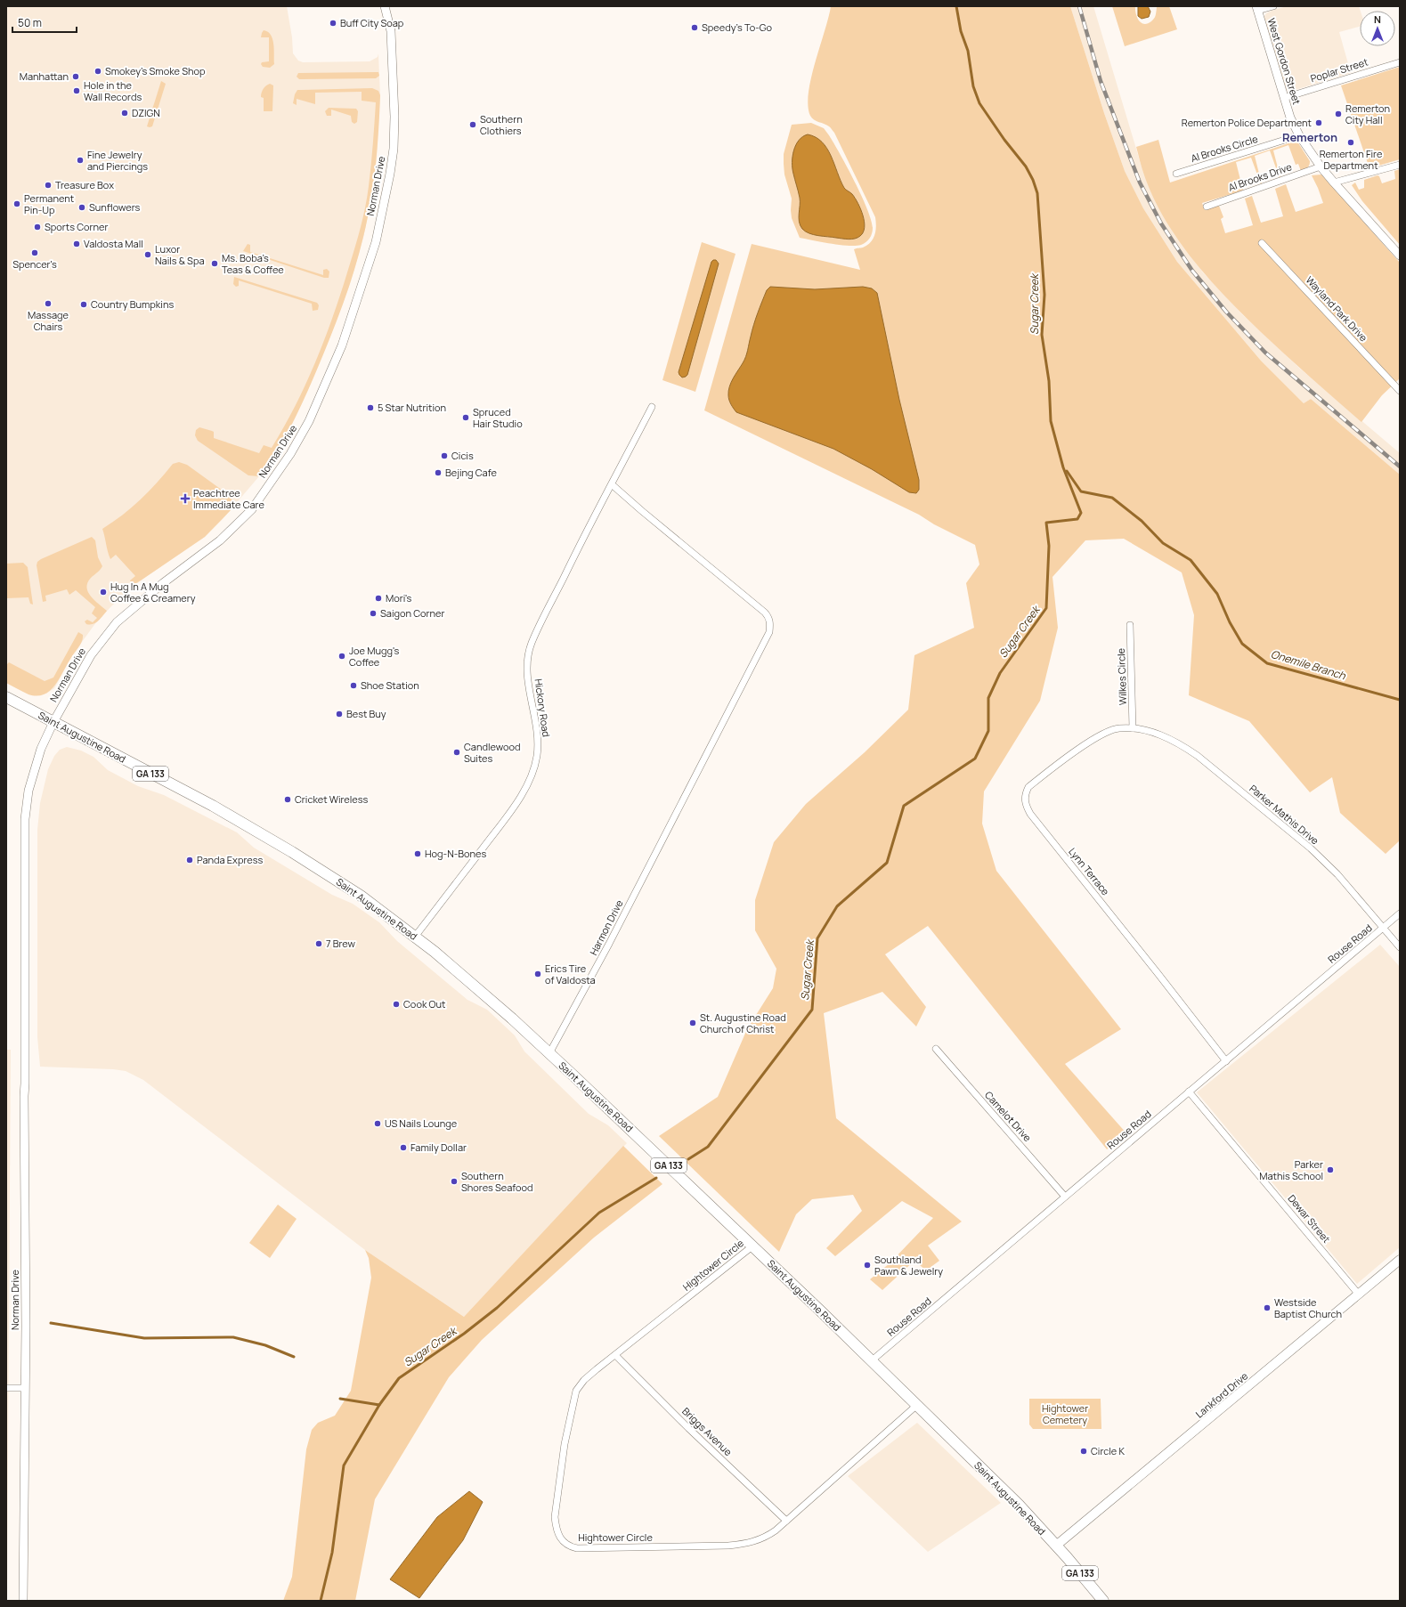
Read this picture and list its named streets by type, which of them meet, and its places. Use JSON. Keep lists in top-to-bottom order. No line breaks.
{"streets":{"main road":["Saint Augustine Road","GA 133","Lankford Drive"],"street":["West Gordon Street","Poplar Street","Al Brooks Circle","Al Brooks Drive","Norman Drive","Wayland Park Drive","Wilkes Circle","Hickory Road","Parker Mathis Drive","Lynn Terrace","Harmon Drive","Rouse Road","Camelot Drive","Dewar Street","Hightower Circle","Briggs Avenue"]},"crossings":[["West Gordon Street","Poplar Street"],["West Gordon Street","Al Brooks Circle"],["West Gordon Street","Al Brooks Drive"],["Norman Drive","Saint Augustine Road"],["Wilkes Circle","Parker Mathis Drive"],["Wilkes Circle","Lynn Terrace"],["Hickory Road","Saint Augustine Road"],["Hickory Road","Harmon Drive"],["Saint Augustine Road","Harmon Drive"],["Saint Augustine Road","Rouse Road"],["Saint Augustine Road","Hightower Circle"],["Saint Augustine Road","Lankford Drive"],["Parker Mathis Drive","Lynn Terrace"],["Parker Mathis Drive","Rouse Road"],["Lynn Terrace","Rouse Road"],["Rouse Road","Camelot Drive"],["Rouse Road","Dewar Street"],["Dewar Street","Lankford Drive"],["Hightower Circle","Briggs Avenue"]],"districts":["Remerton"],"water":["Sugar Creek","Onemile Branch"],"parks":["Hightower Cemetery"],"places":{"other":["Buff City Soap","Speedy's To-Go","Smokey’s Smoke Shop","Manhattan","Hole in the Wall Records","DZIGN","Remerton City Hall","Remerton Police Department","Southern Clothiers","Remerton Fire Department","Fine Jewelry and Piercings","Treasure Box","Permanent Pin-Up","Sunflowers","Sports Corner","Valdosta Mall","Spencer's","Luxor Nails & Spa","Ms. Boba’s Teas & Coffee","Massage Chairs","Country Bumpkins","5 Star Nutrition","Spruced Hair Studio","Cicis","Bejing Cafe","Hug In A Mug Coffee & Creamery","Mori's","Saigon Corner","Joe Mugg's Coffee","Shoe Station","Best Buy","Candlewood Suites","Cricket Wireless","Hog-N-Bones","Panda Express","7 Brew","Erics Tire of Valdosta","Cook Out","St. Augustine Road Church of Christ","US Nails Lounge","Family Dollar","Parker Mathis School","Southern Shores Seafood","Southland Pawn & Jewelry","Westside Baptist Church","Circle K"],"health":["Peachtree Immediate Care"]},"scale_bar":"50 m","north":"top"}
